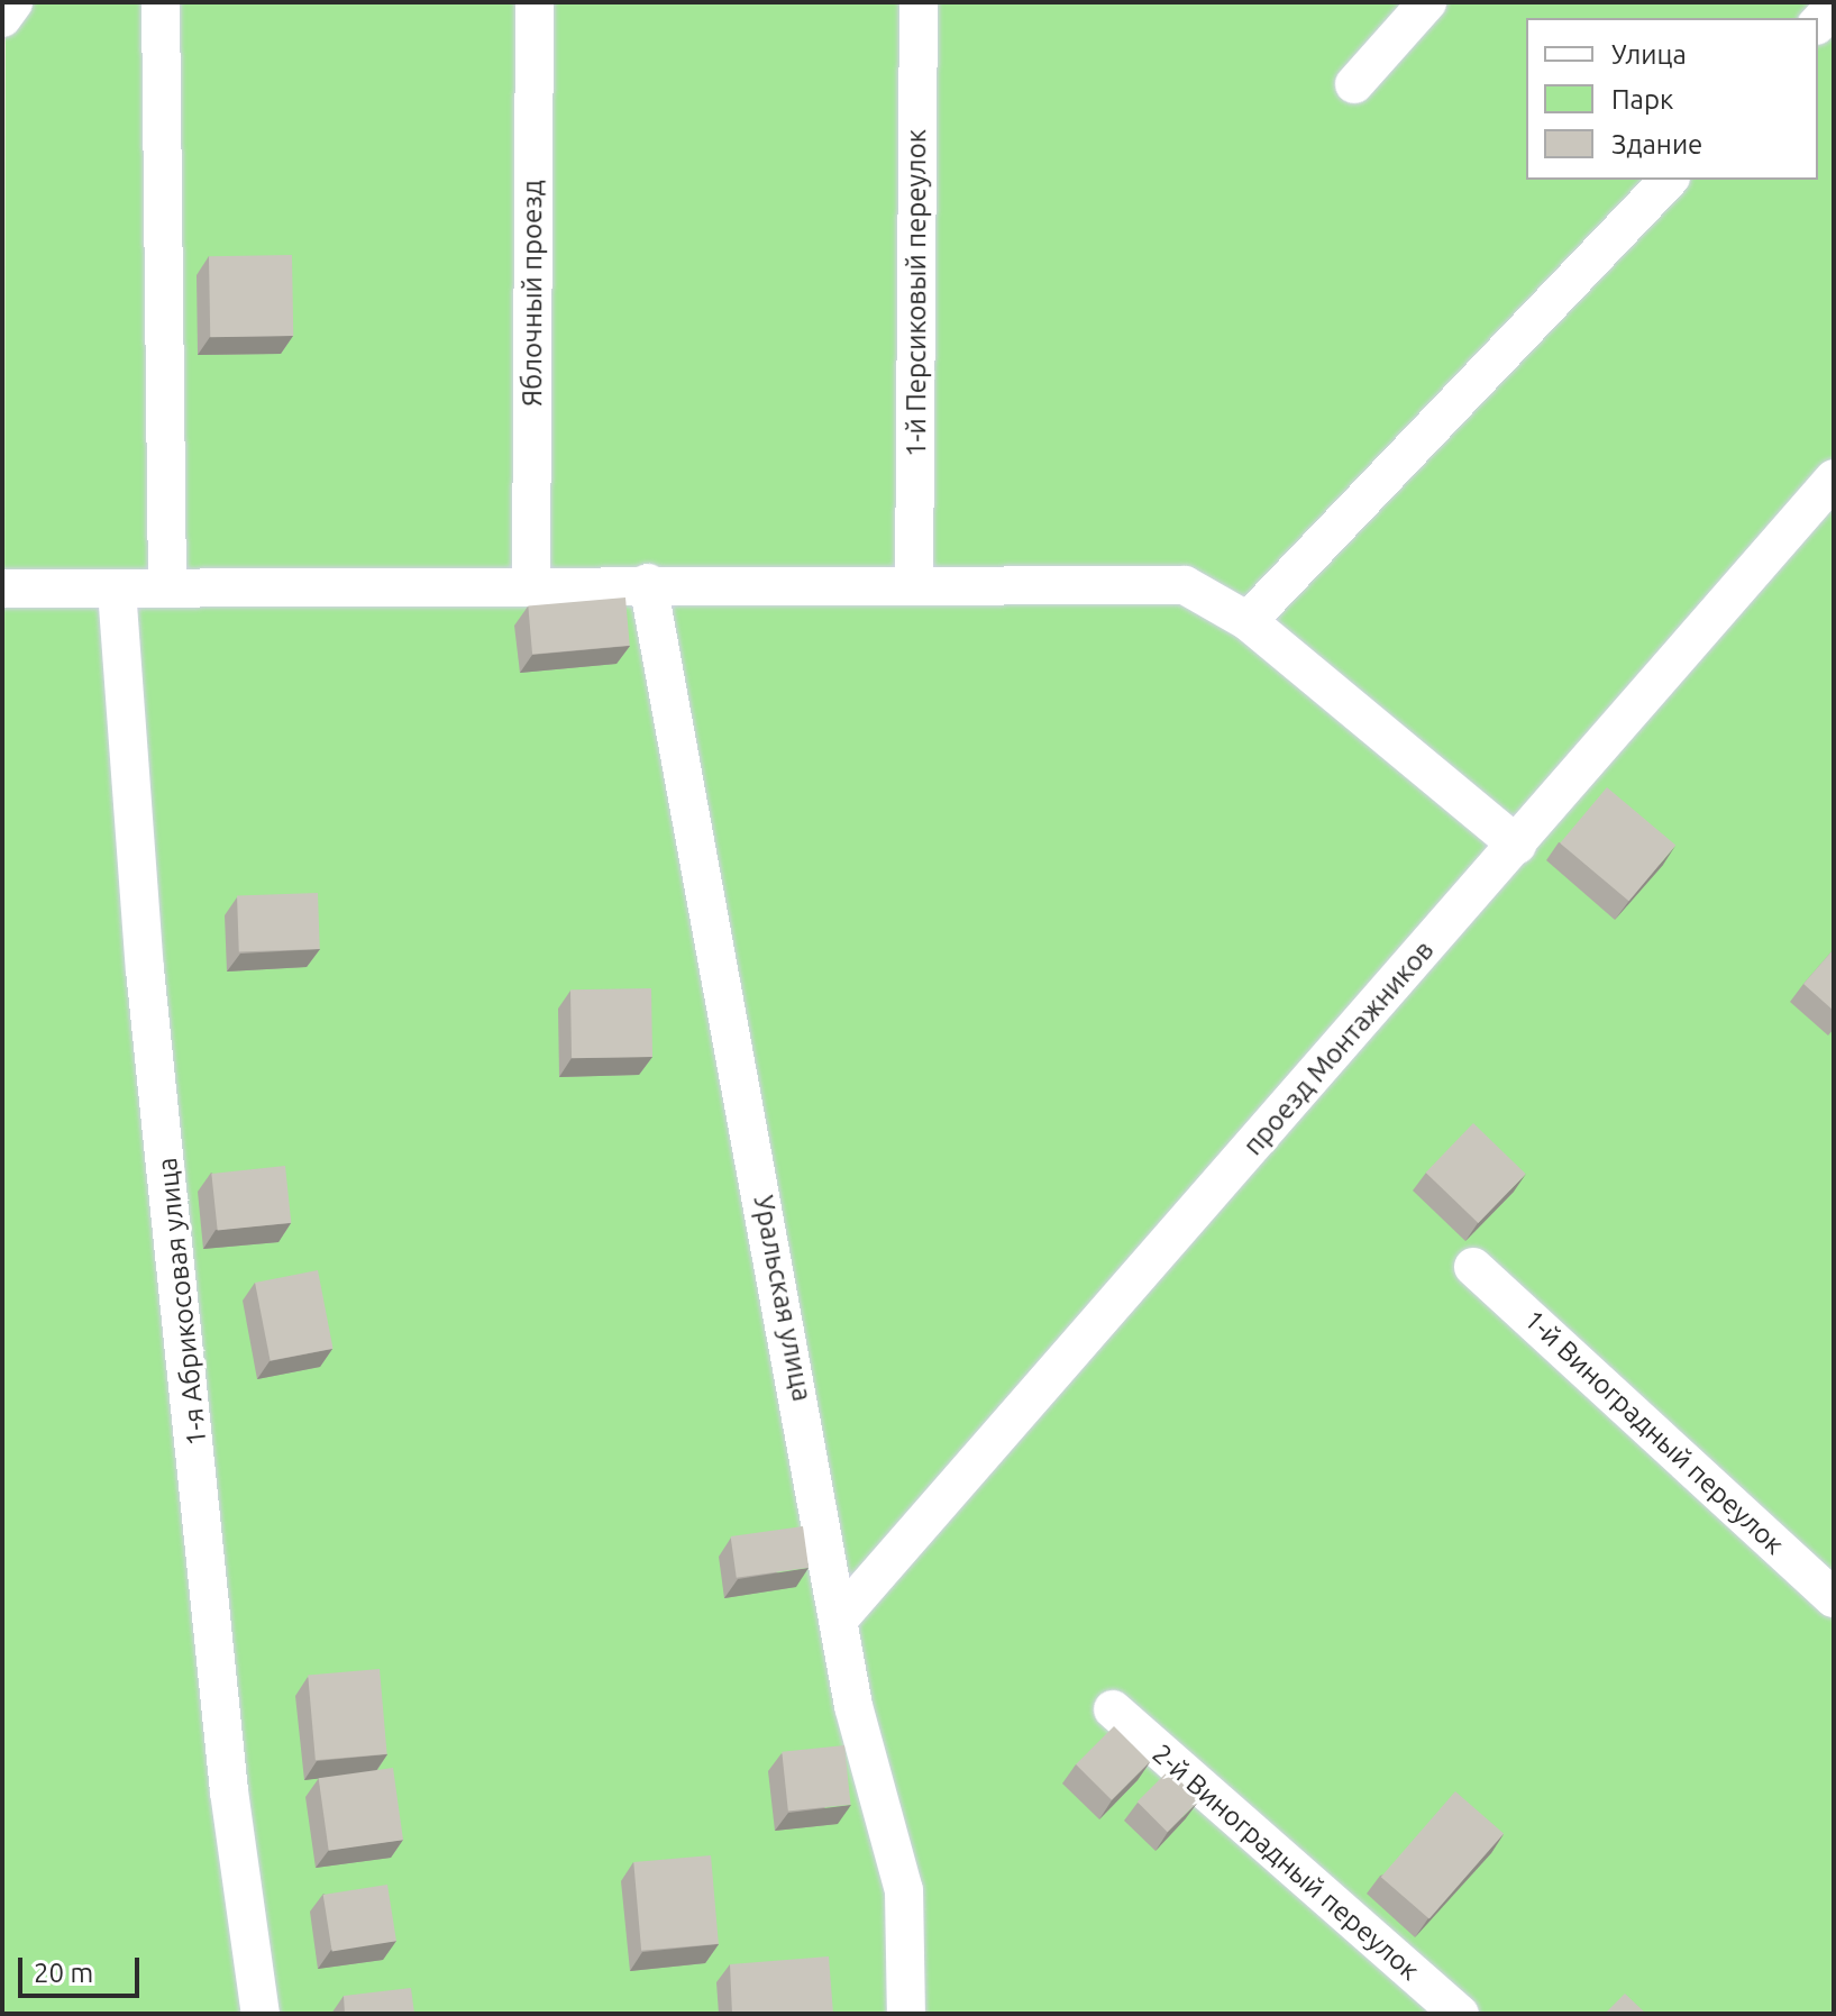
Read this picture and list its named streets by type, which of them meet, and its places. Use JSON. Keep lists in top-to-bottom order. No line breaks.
{"streets":{"street":["Яблочный проезд","1-й Персиковый переулок","проезд Монтажников","Уральская улица","1-я Абрикосовая улица","1-й Виноградный переулок","2-й Виноградный переулок"]},"crossings":[["проезд Монтажников","Уральская улица"]],"legend":["Улица","Парк","Здание"],"scale_bar":"20 m"}
